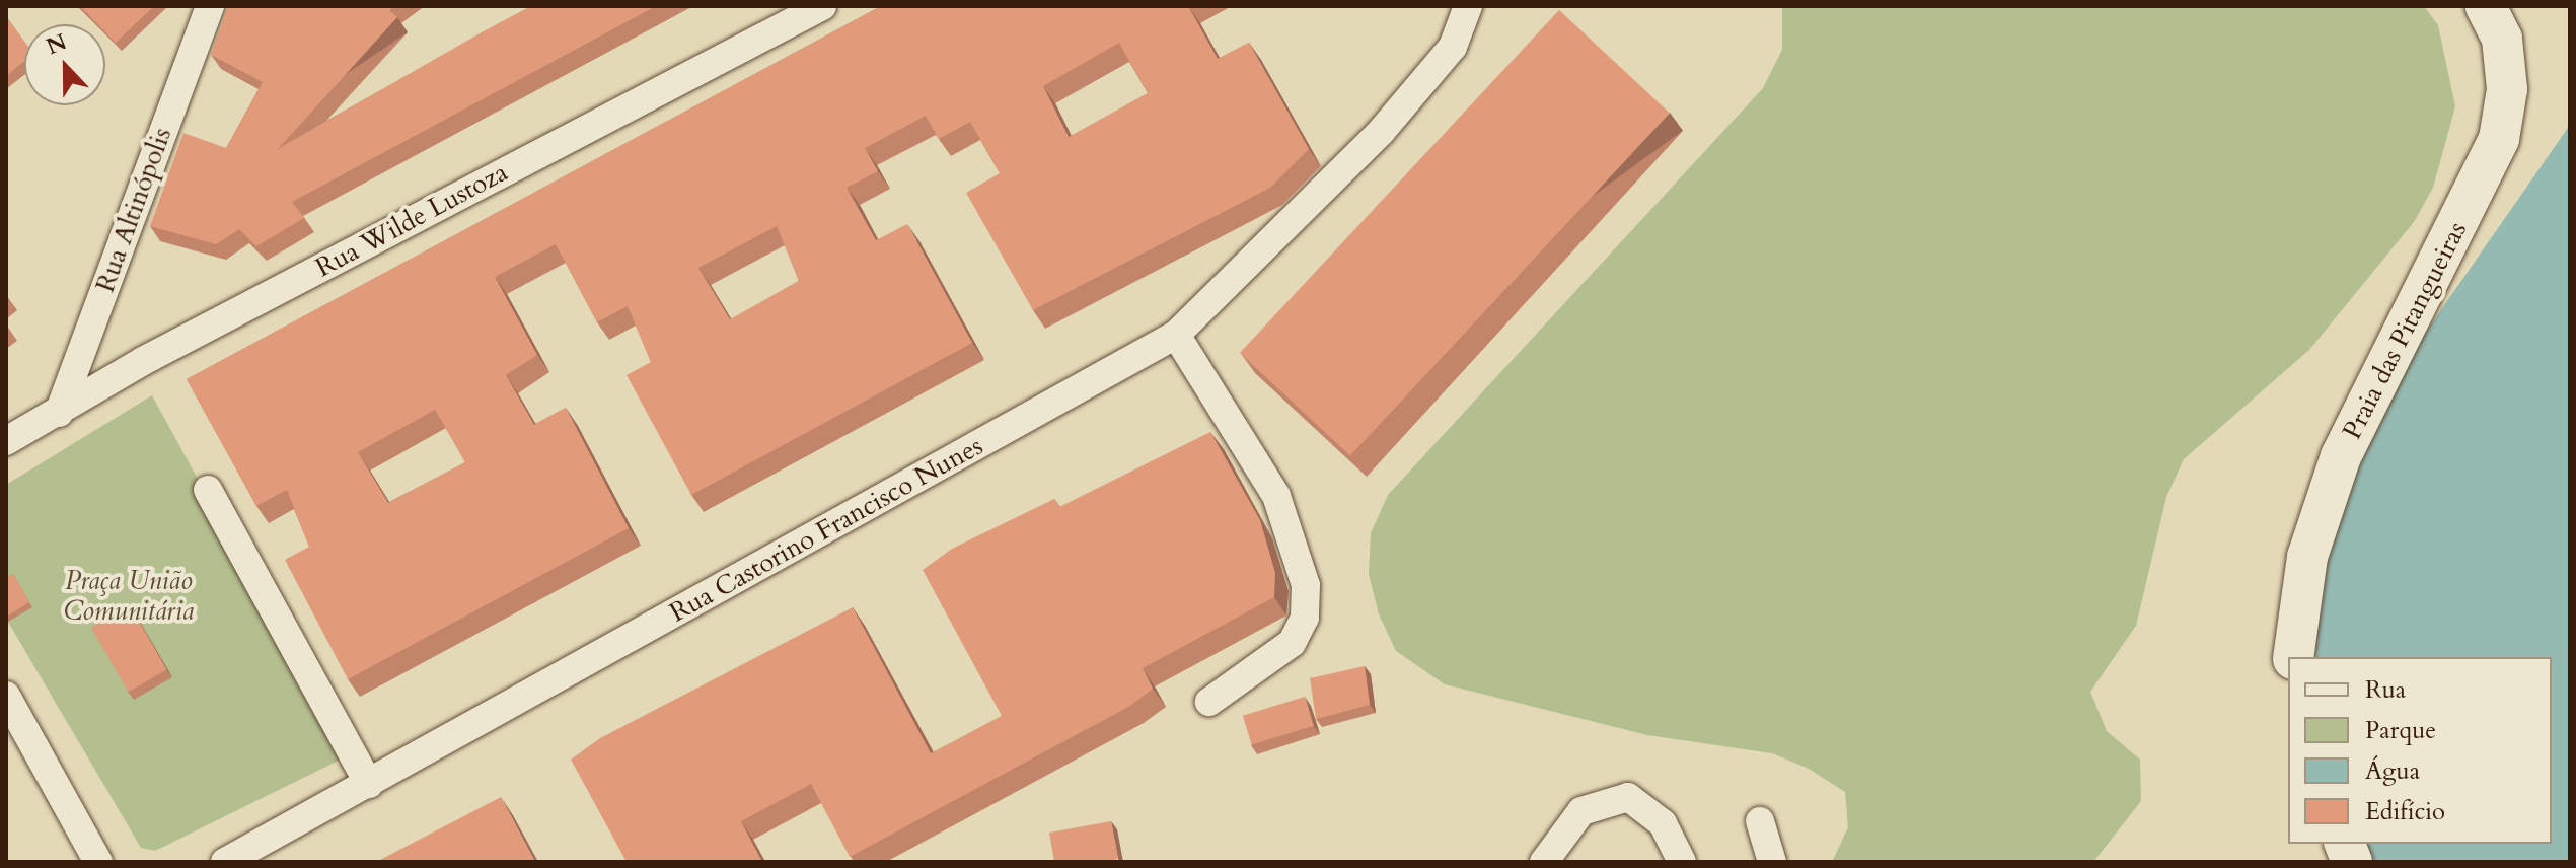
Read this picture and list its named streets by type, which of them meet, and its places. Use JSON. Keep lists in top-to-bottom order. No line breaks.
{"streets":{"main road":["Praia das Pitangueiras"],"street":["Rua Altinópolis","Rua Wilde Lustoza","Rua Castorino Francisco Nunes"]},"crossings":[["Rua Altinópolis","Rua Wilde Lustoza"]],"parks":["Praça União Comunitária"],"legend":["Rua","Parque","Água","Edifício"],"north":"top"}
